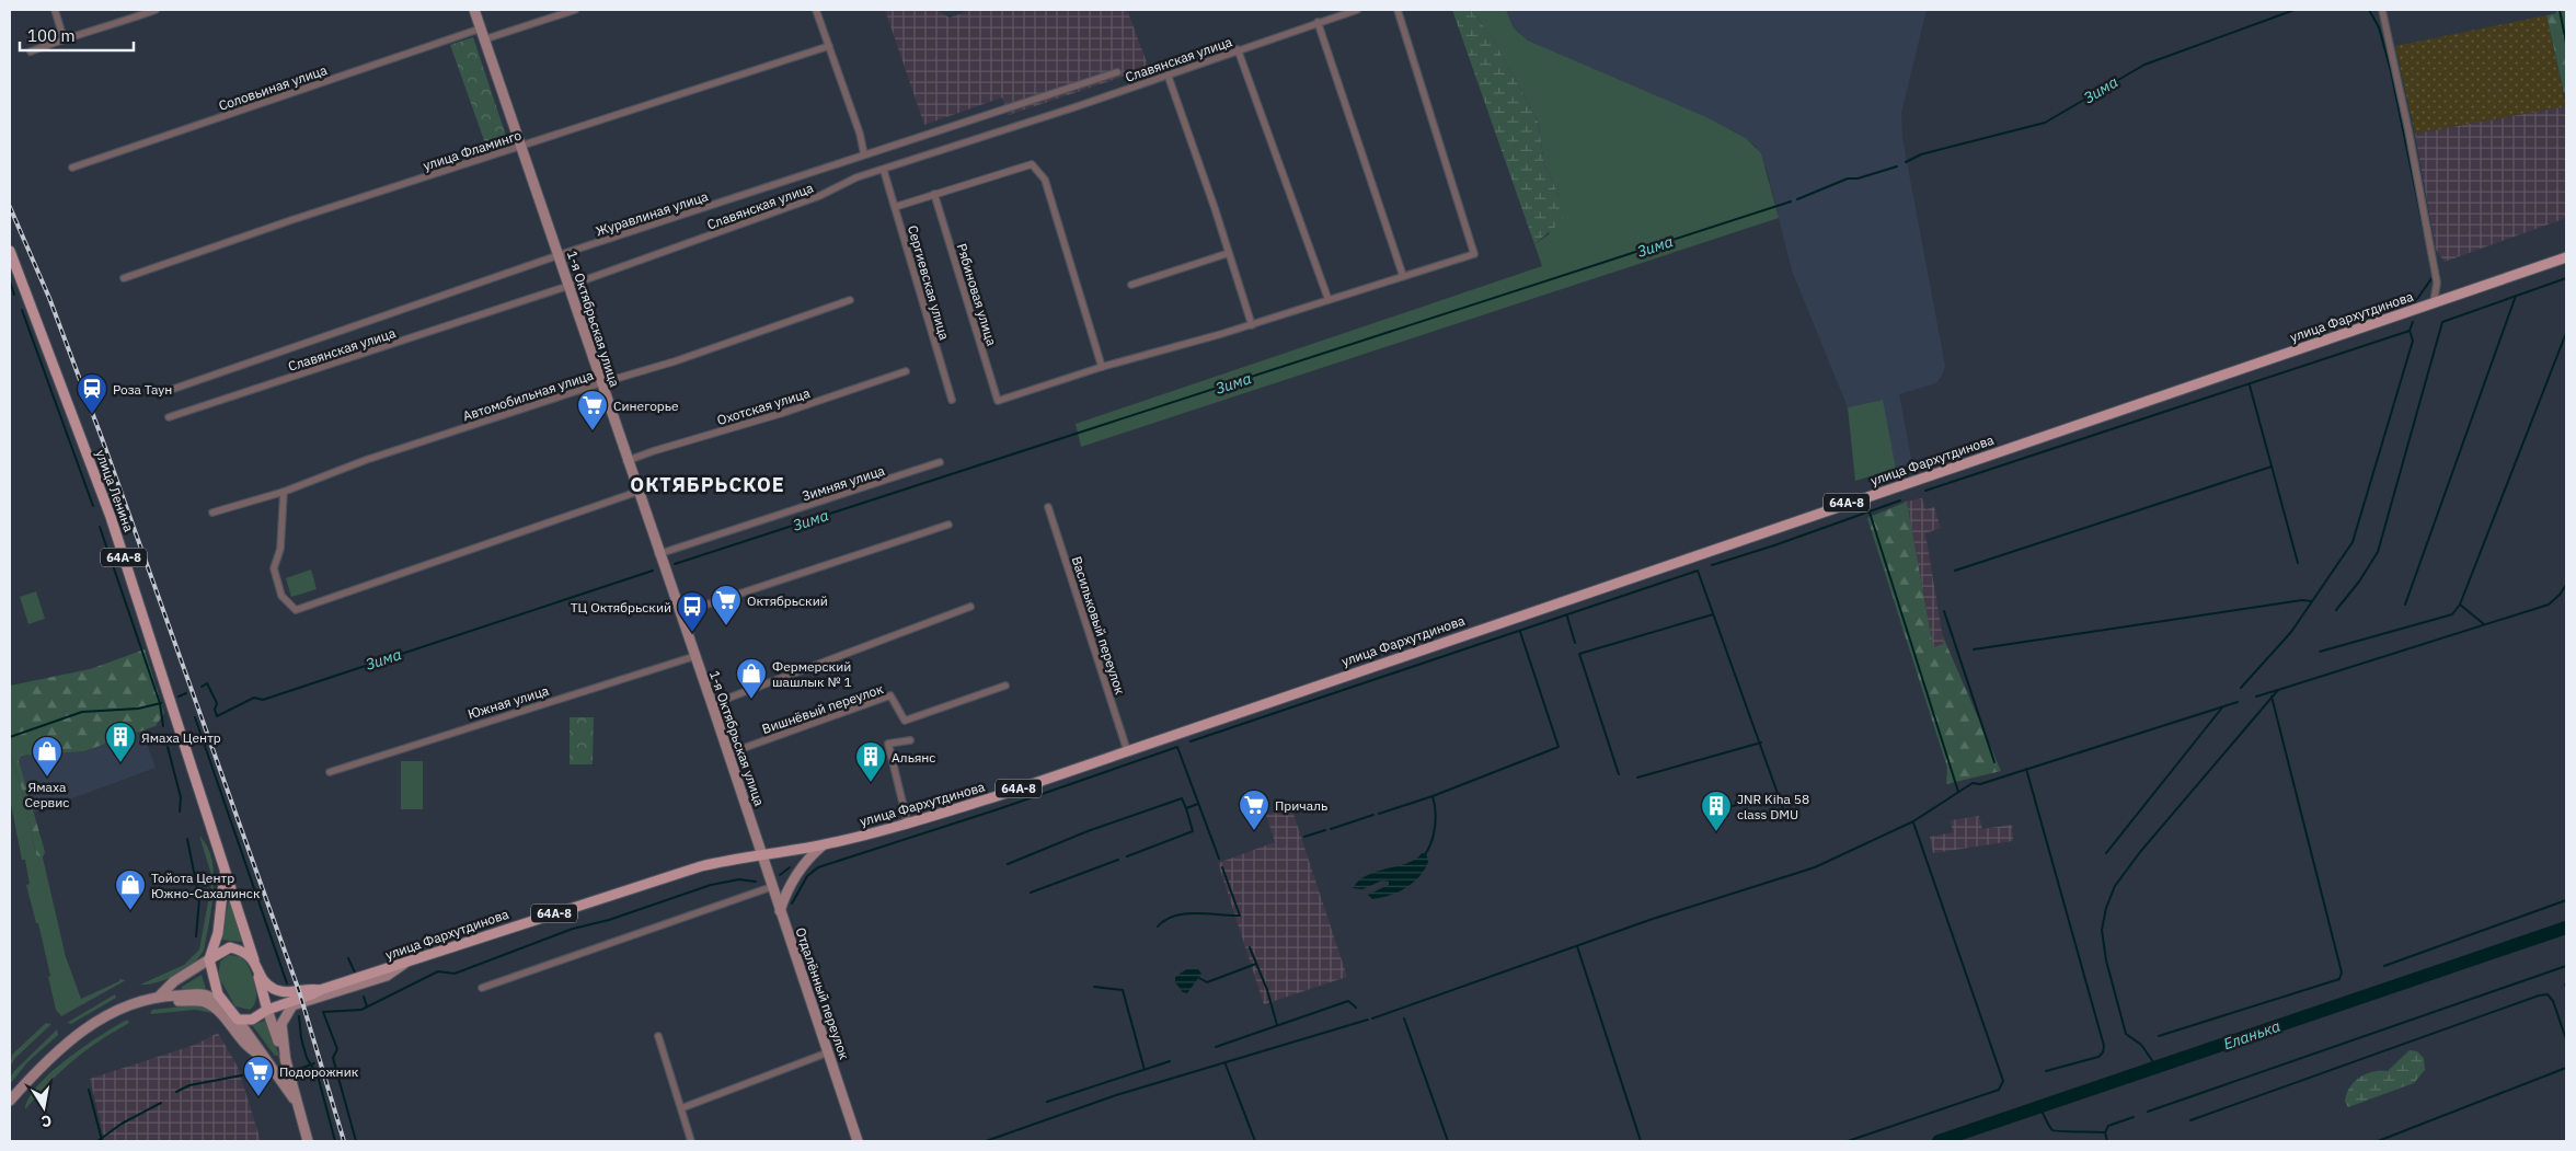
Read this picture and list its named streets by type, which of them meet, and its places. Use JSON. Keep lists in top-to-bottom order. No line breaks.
{"streets":{"main road":["улица Фархутдинова","1-я Октябрьская улица","улица Ленина","64А-8","Отдалённый переулок"],"street":["Славянская улица","Соловьиная улица","улица Фламинго","Журавлиная улица","Сергиевская улица","Рябиновая улица","Автомобильная улица","Охотская улица","Зимняя улица","Васильковый переулок","Южная улица","Вишнёвый переулок"]},"crossings":[["Славянская улица","Сергиевская улица"],["Славянская улица","1-я Октябрьская улица"],["Соловьиная улица","1-я Октябрьская улица"],["улица Фламинго","1-я Октябрьская улица"],["Журавлиная улица","1-я Октябрьская улица"],["улица Фархутдинова","1-я Октябрьская улица"],["улица Фархутдинова","улица Ленина"],["улица Фархутдинова","64А-8"],["улица Фархутдинова","Васильковый переулок"],["улица Фархутдинова","Отдалённый переулок"],["1-я Октябрьская улица","Автомобильная улица"],["1-я Октябрьская улица","Охотская улица"],["1-я Октябрьская улица","Зимняя улица"],["1-я Октябрьская улица","Южная улица"],["1-я Октябрьская улица","Вишнёвый переулок"],["1-я Октябрьская улица","Отдалённый переулок"],["улица Ленина","64А-8"]],"districts":["ОКТЯБРЬСКОЕ"],"water":["Зима","Еланька"],"places":{"station":["Роза Таун"],"supermarket":["Синегорье","Октябрьский","Причаль","Подорожник"],"bus stop":["ТЦ Октябрьский"],"shop":["Фермерский шашлык № 1","Ямаха Сервис","Тойота Центр Южно-Сахалинск"],"building":["Ямаха Центр","Альянс","JNR Kiha 58 class DMU"]},"scale_bar":"100 m","north":"bottom"}
